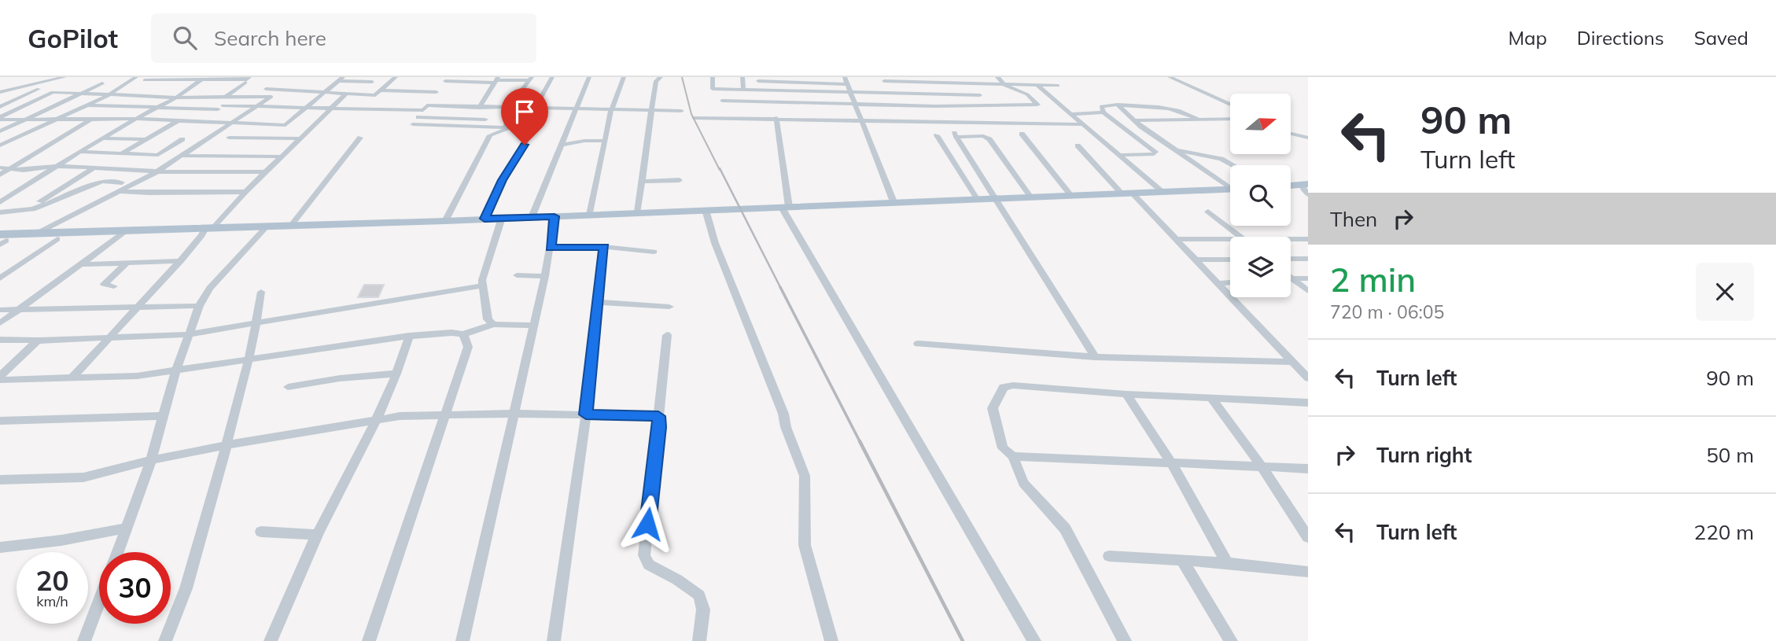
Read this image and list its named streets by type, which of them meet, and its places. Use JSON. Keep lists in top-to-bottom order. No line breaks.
{"north":"right","page":{"header":"GoPilot","search":"Search here","nav":["Map","Directions","Saved"],"turn":["90 m","Turn left"],"then":"Then","heading":["2 min","720 m · 06:05"],"list":[{"name":"Turn left","value":"90 m"},{"name":"Turn right","value":"50 m"},{"name":"Turn left","value":"220 m"}],"speed":"20 km/h","limit":"30"}}
